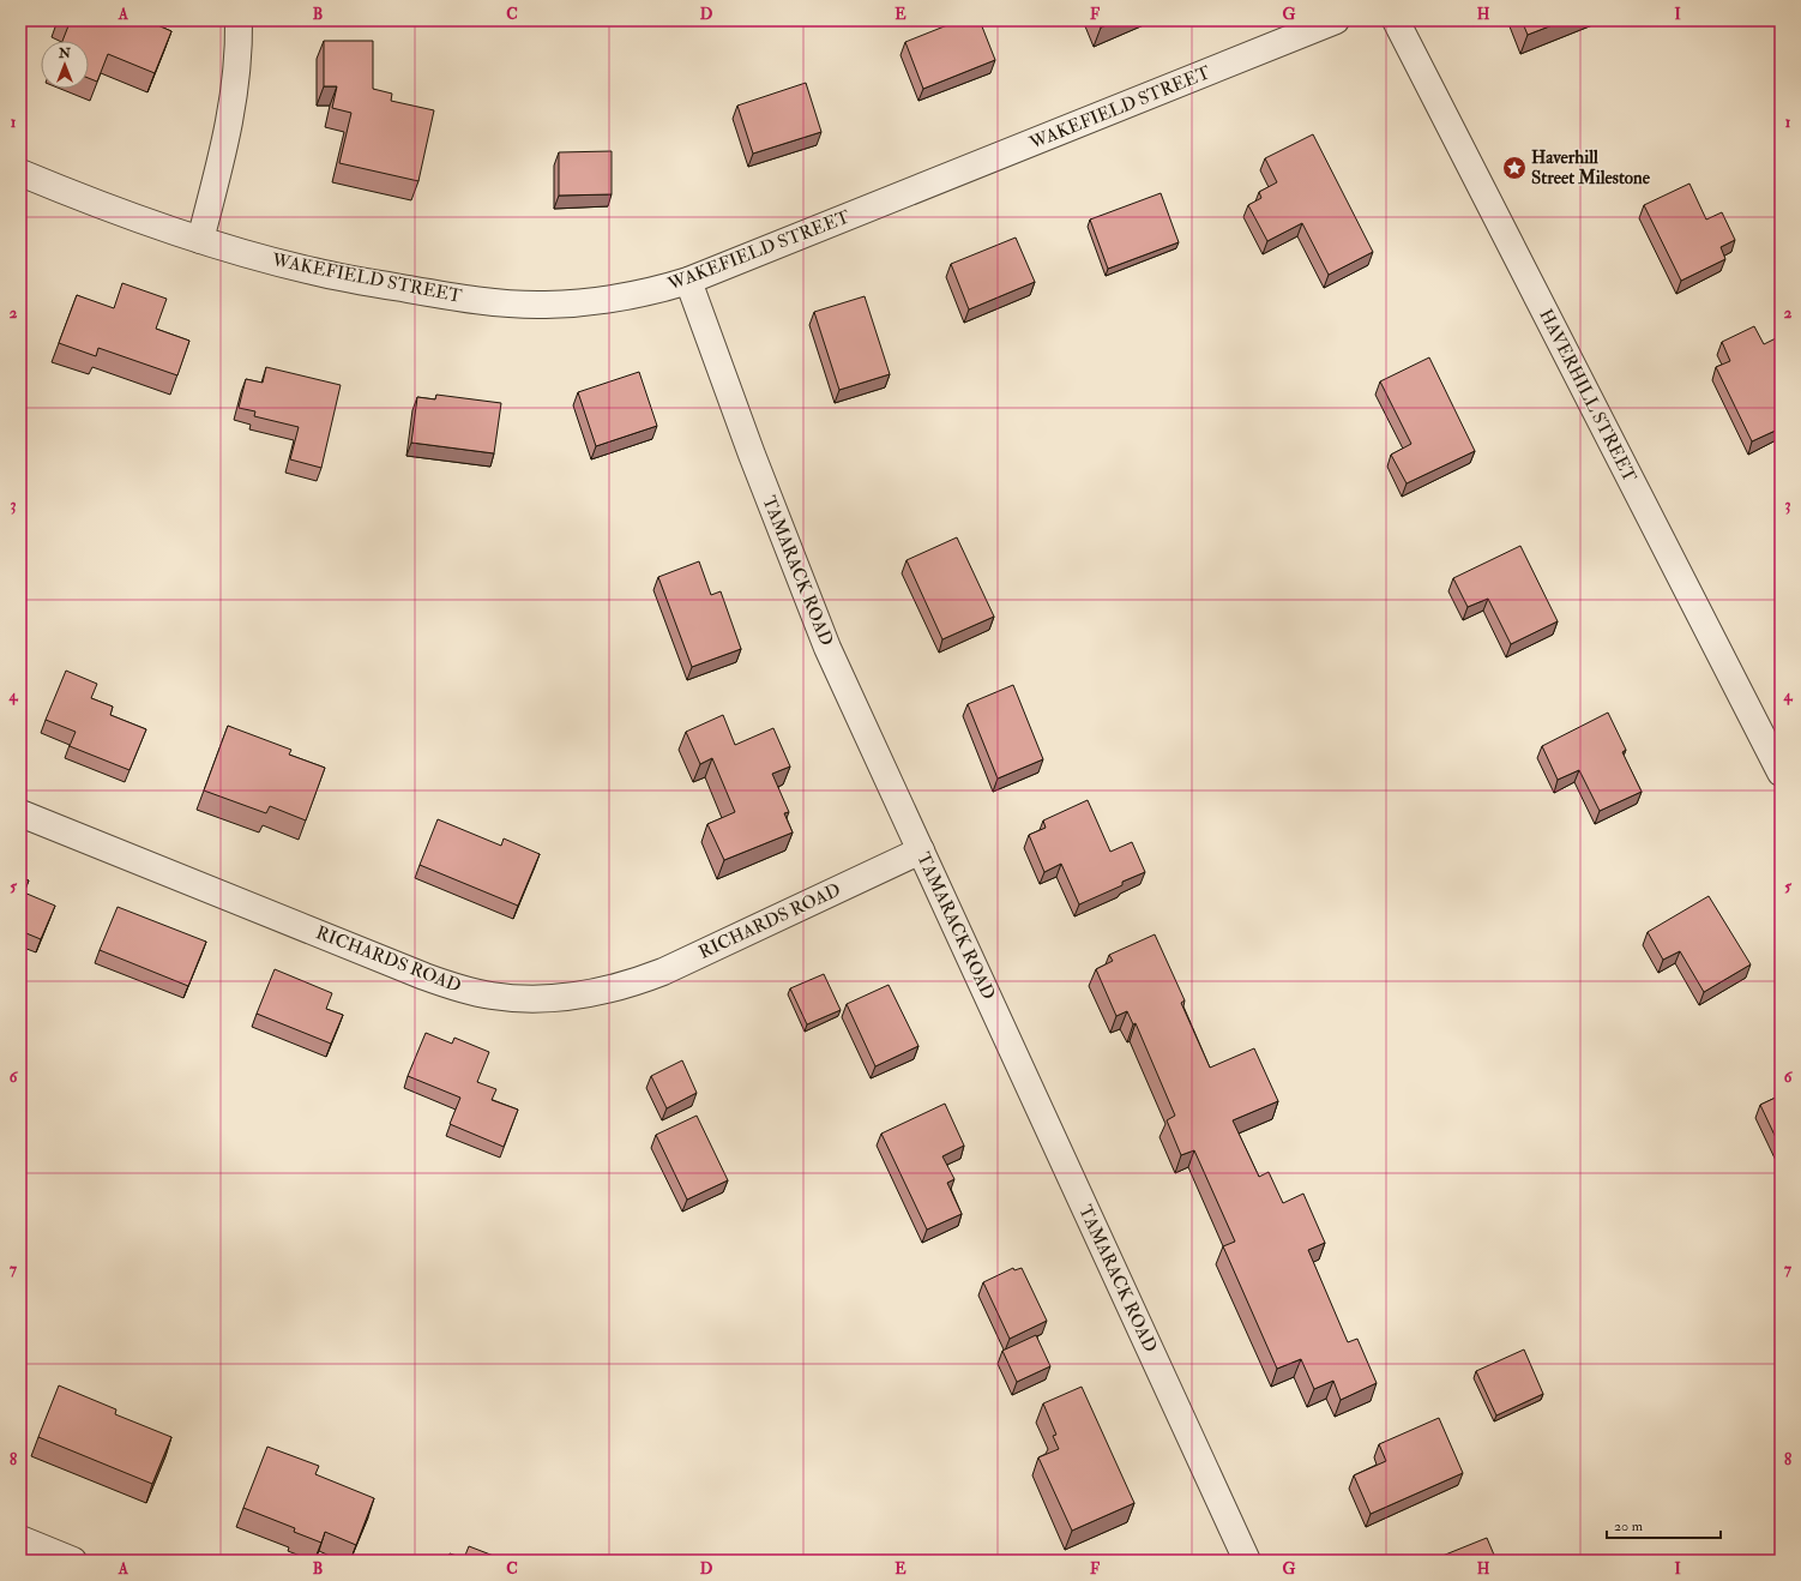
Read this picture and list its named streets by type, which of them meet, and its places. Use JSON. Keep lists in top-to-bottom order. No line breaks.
{"streets":{"street":["WAKEFIELD STREET","HAVERHILL STREET","TAMARACK ROAD","RICHARDS ROAD"]},"crossings":[["WAKEFIELD STREET","TAMARACK ROAD"],["TAMARACK ROAD","RICHARDS ROAD"]],"places":{"place":["Haverhill Street Milestone"]},"scale_bar":"20 m","north":"top","grid":{"columns":["A","B","C","D","E","F","G","H","I"],"rows":["1","2","3","4","5","6","7","8"]}}
